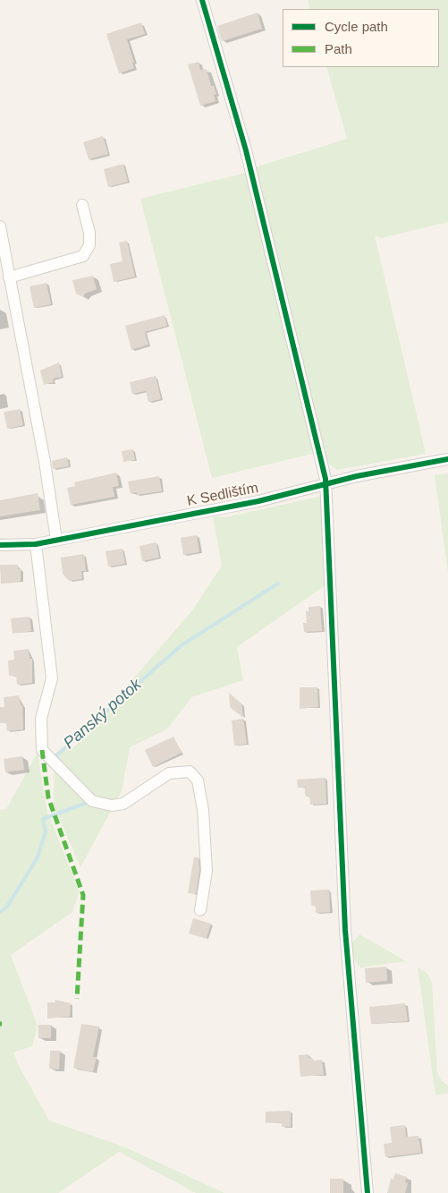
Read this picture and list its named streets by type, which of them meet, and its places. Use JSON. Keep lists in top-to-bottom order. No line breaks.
{"streets":{"street":["K Sedlištím"]},"water":["Panský potok"],"legend":["Cycle path","Path"]}
